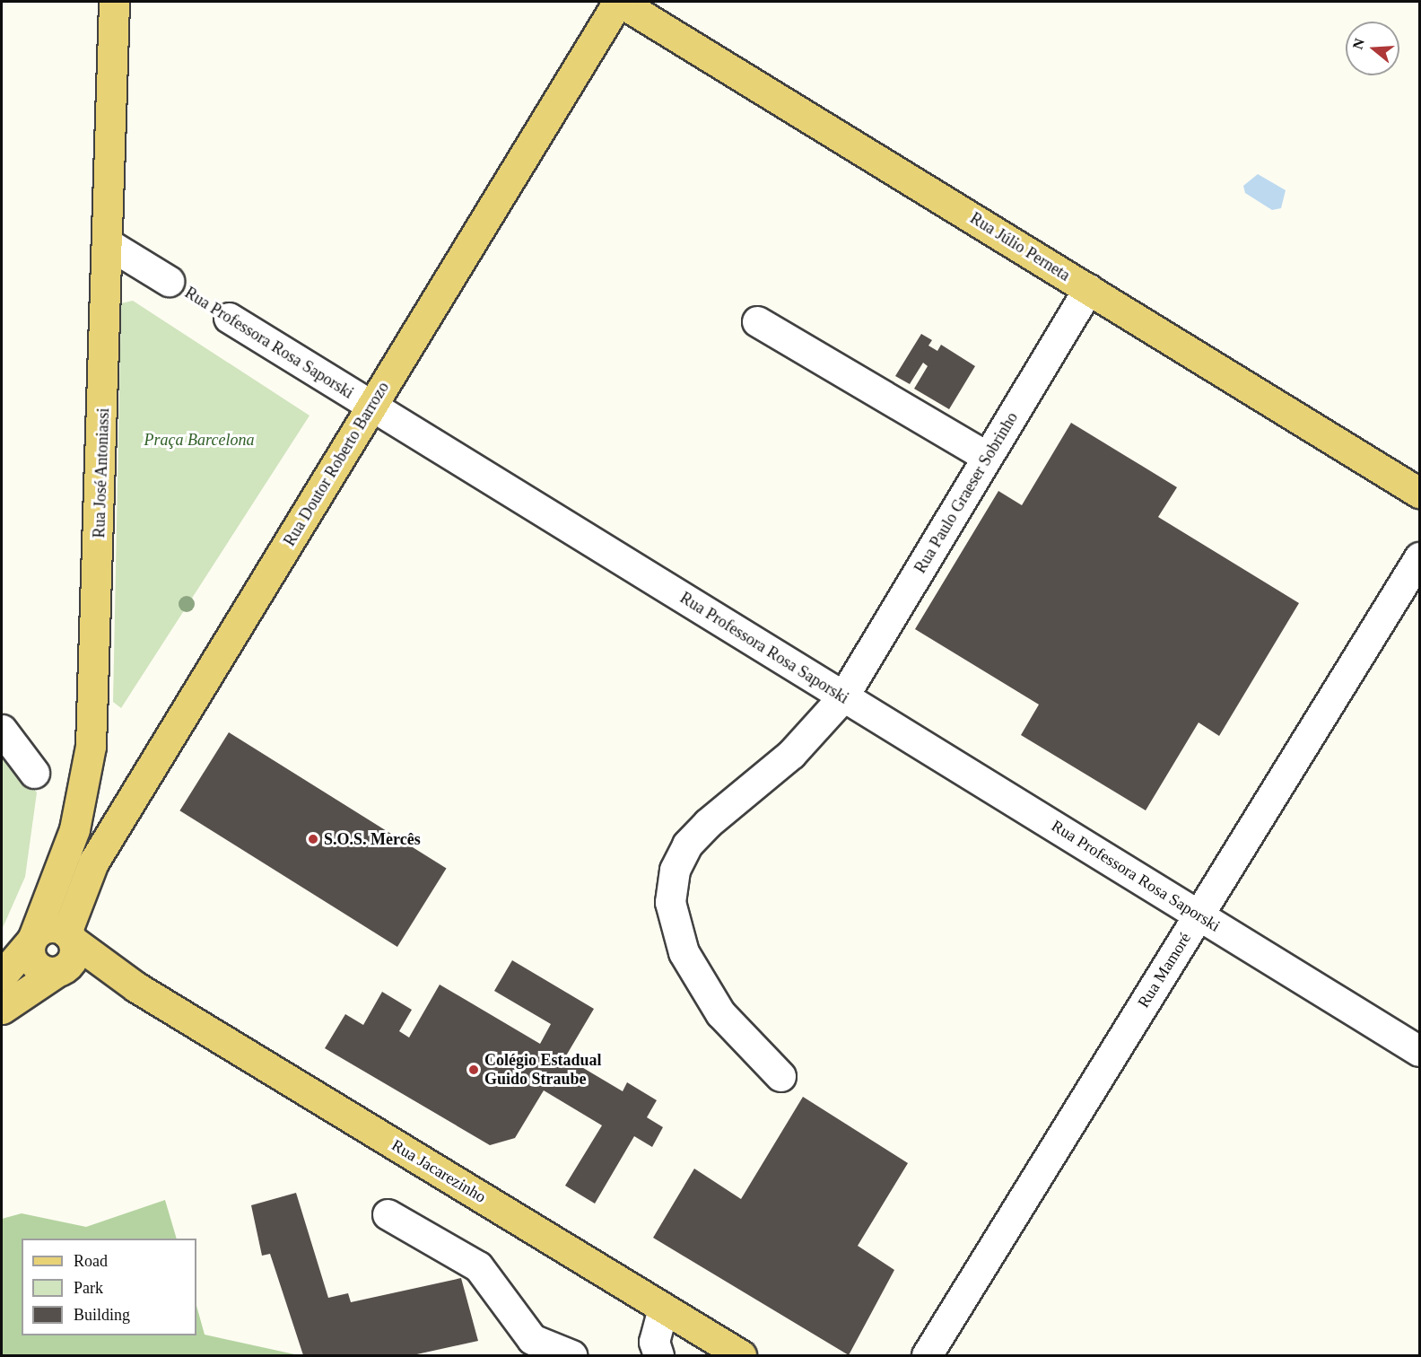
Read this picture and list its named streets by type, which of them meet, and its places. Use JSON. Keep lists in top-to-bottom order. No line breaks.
{"streets":{"main road":["Rua Júlio Perneta","Rua Doutor Roberto Barrozo","Rua José Antoniassi","Rua Jacarezinho"],"street":["Rua Professora Rosa Saporski","Rua Paulo Graeser Sobrinho","Rua Mamoré"]},"crossings":[["Rua Júlio Perneta","Rua Doutor Roberto Barrozo"],["Rua Júlio Perneta","Rua Paulo Graeser Sobrinho"],["Rua Professora Rosa Saporski","Rua Doutor Roberto Barrozo"],["Rua Professora Rosa Saporski","Rua José Antoniassi"],["Rua Professora Rosa Saporski","Rua Paulo Graeser Sobrinho"],["Rua Professora Rosa Saporski","Rua Mamoré"],["Rua Doutor Roberto Barrozo","Rua José Antoniassi"],["Rua Doutor Roberto Barrozo","Rua Jacarezinho"],["Rua José Antoniassi","Rua Jacarezinho"]],"parks":["Praça Barcelona"],"places":["S.O.S. Mercês","Colégio Estadual Guido Straube"],"legend":["Road","Park","Building"],"north":"left"}
